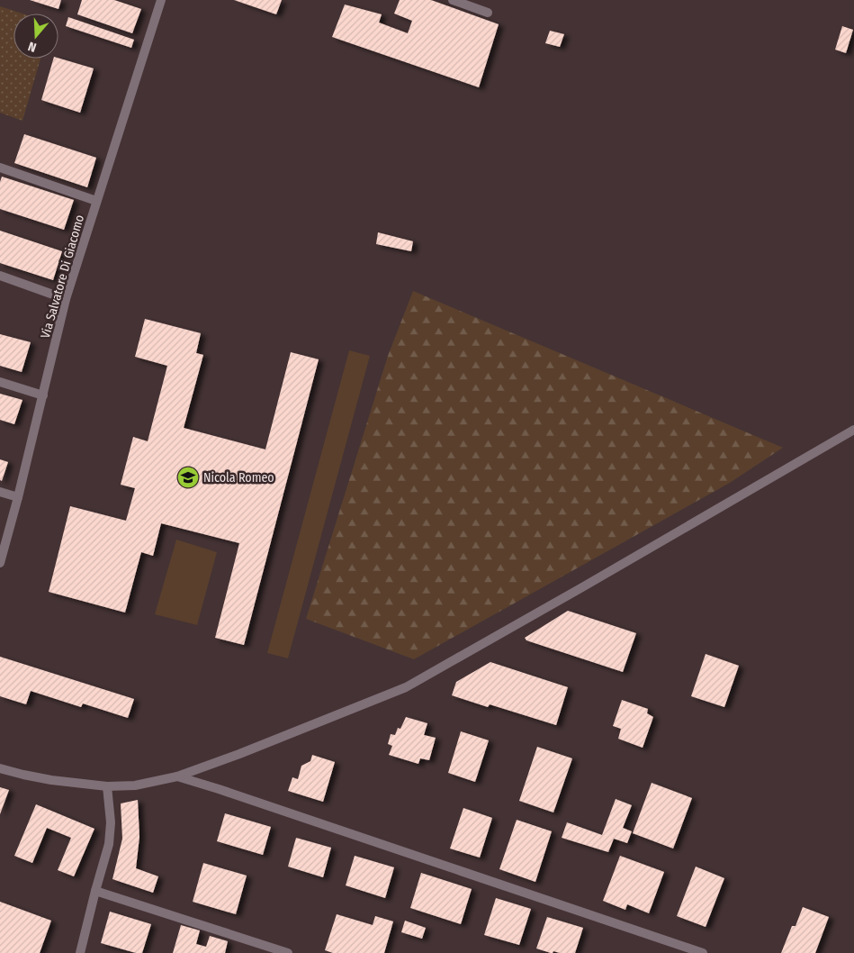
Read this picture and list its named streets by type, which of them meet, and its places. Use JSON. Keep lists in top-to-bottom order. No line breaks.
{"streets":{"street":["Via Salvatore Di Giacomo"]},"places":{"school or university":["Nicola Romeo"]},"north":"bottom"}
